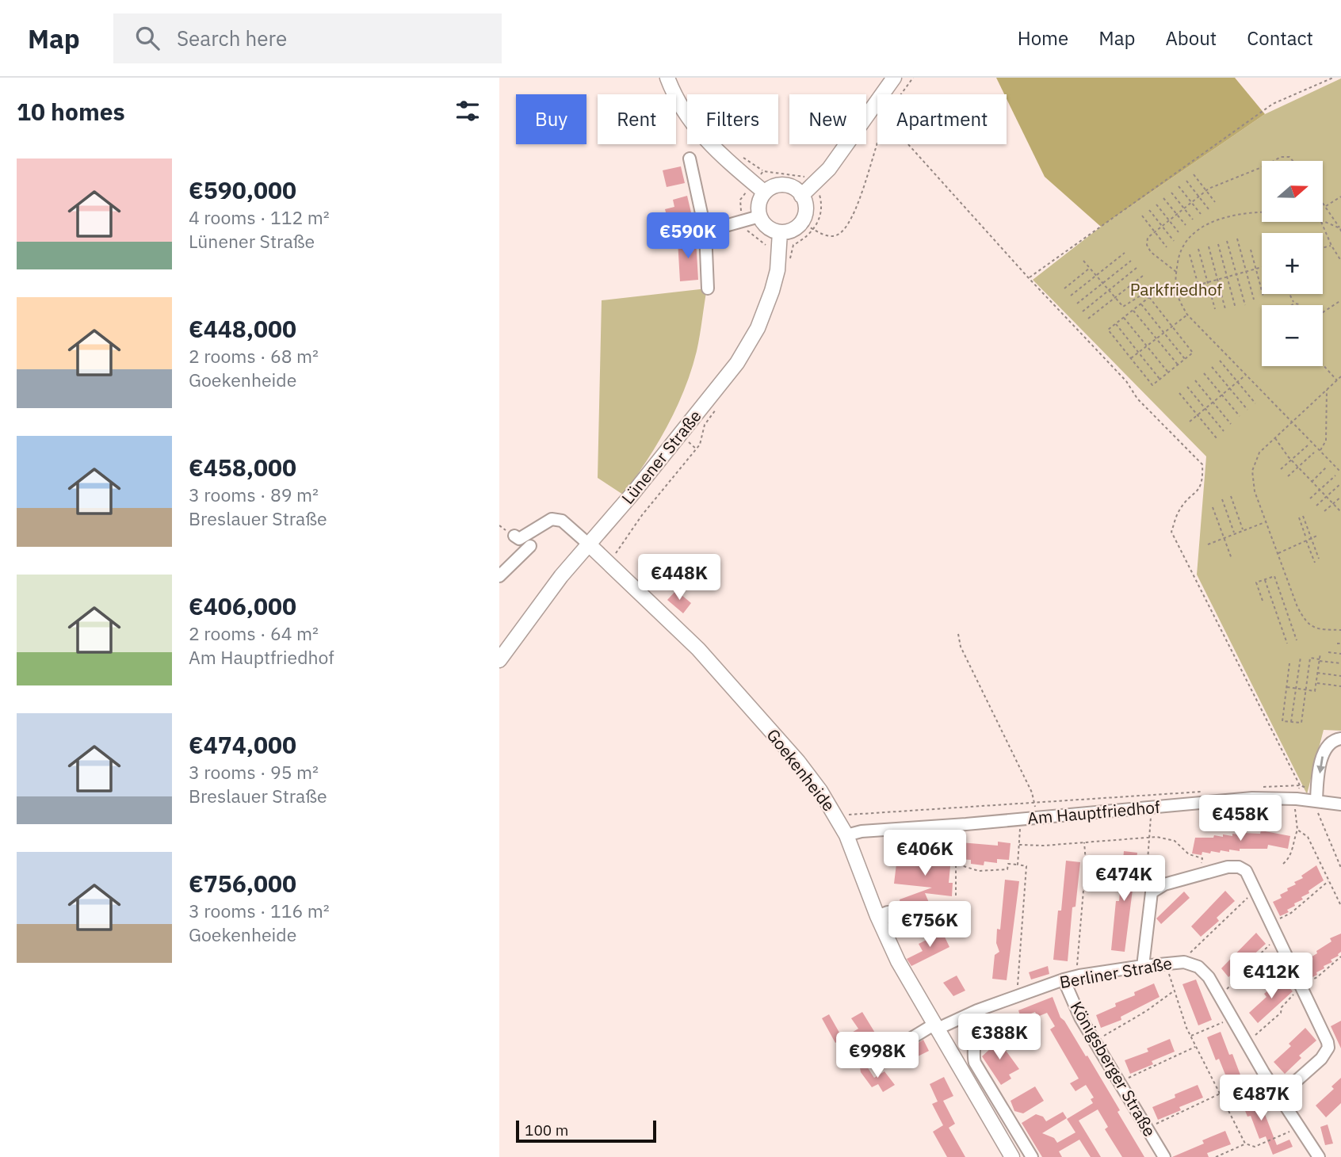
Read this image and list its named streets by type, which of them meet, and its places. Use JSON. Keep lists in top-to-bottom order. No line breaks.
{"streets":{"main road":["Lünener Straße","Goekenheide"],"street":["Am Hauptfriedhof","Berliner Straße","Königsberger Straße"]},"crossings":[["Lünener Straße","Goekenheide"],["Goekenheide","Am Hauptfriedhof"],["Goekenheide","Berliner Straße"],["Berliner Straße","Königsberger Straße"]],"parks":["Parkfriedhof"],"scale_bar":"100 m","north":"right","page":{"header":"Map","search":"Search here","nav":["Home","Map","About","Contact"],"heading":"10 homes","chip":["Buy","Rent","Filters","New","Apartment"],"list":[{"name":"€590,000","note":"4 rooms · 112 m² · Lünener Straße"},{"name":"€448,000","note":"2 rooms · 68 m² · Goekenheide"},{"name":"€458,000","note":"3 rooms · 89 m² · Breslauer Straße"},{"name":"€406,000","note":"2 rooms · 64 m² · Am Hauptfriedhof"},{"name":"€474,000","note":"3 rooms · 95 m² · Breslauer Straße"},{"name":"€756,000","note":"3 rooms · 116 m² · Goekenheide"}],"map_buttons":["+","−"],"price":["€590K","€448K","€458K","€406K","€474K","€756K","€412K","€388K","€998K","€487K"],"scale":"100 m"}}
